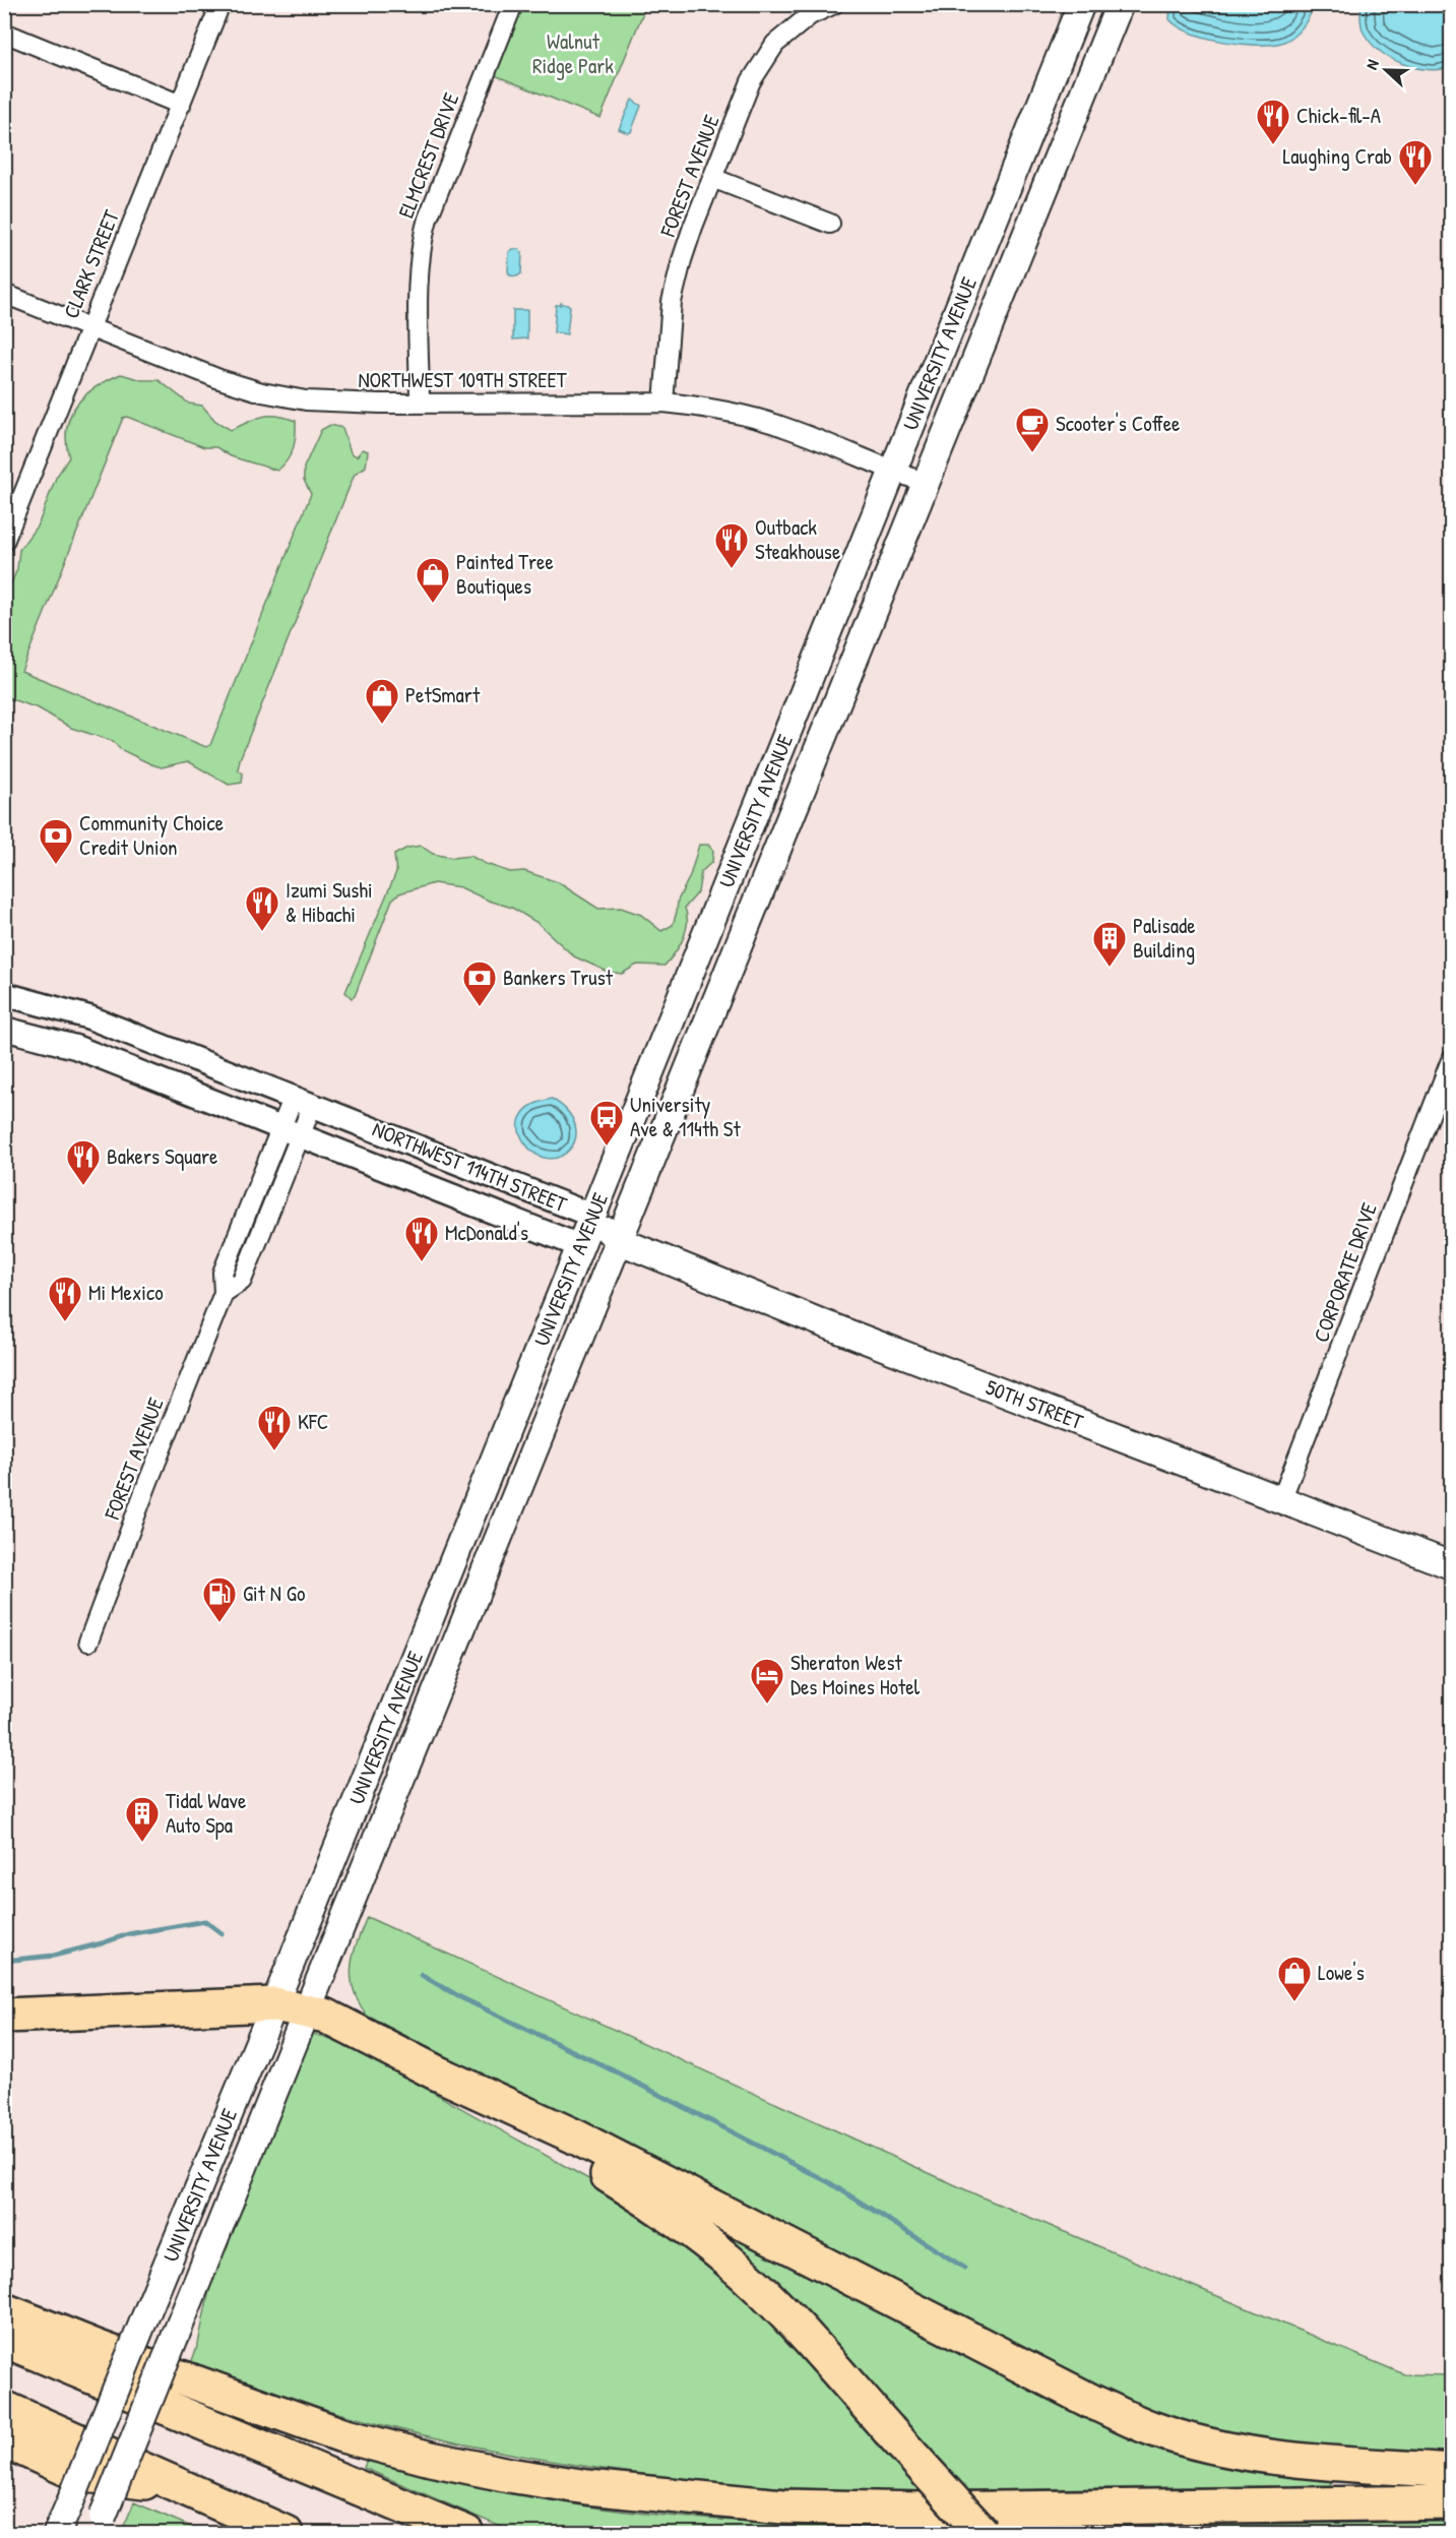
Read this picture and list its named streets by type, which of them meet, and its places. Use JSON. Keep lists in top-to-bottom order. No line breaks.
{"streets":{"main road":["UNIVERSITY AVENUE","NORTHWEST 114TH STREET","50TH STREET"],"street":["ELMCREST DRIVE","FOREST AVENUE","CLARK STREET","NORTHWEST 109TH STREET","CORPORATE DRIVE"]},"crossings":[["ELMCREST DRIVE","NORTHWEST 109TH STREET"],["FOREST AVENUE","NORTHWEST 109TH STREET"],["FOREST AVENUE","NORTHWEST 114TH STREET"],["CLARK STREET","NORTHWEST 109TH STREET"],["UNIVERSITY AVENUE","NORTHWEST 109TH STREET"],["UNIVERSITY AVENUE","NORTHWEST 114TH STREET"],["UNIVERSITY AVENUE","50TH STREET"],["NORTHWEST 114TH STREET","50TH STREET"],["CORPORATE DRIVE","50TH STREET"]],"parks":["Walnut Ridge Park"],"places":{"restaurant":["Chick-fil-A","Laughing Crab","Outback Steakhouse","Izumi Sushi & Hibachi","Bakers Square","McDonald's","Mi Mexico","KFC"],"cafe":["Scooter's Coffee"],"shop":["Painted Tree Boutiques","PetSmart","Lowe's"],"bank":["Community Choice Credit Union","Bankers Trust"],"building":["Palisade Building","Tidal Wave Auto Spa"],"bus stop":["University Ave & 114th St"],"fuel station":["Git N Go"],"hotel":["Sheraton West Des Moines Hotel"]},"north":"left"}
